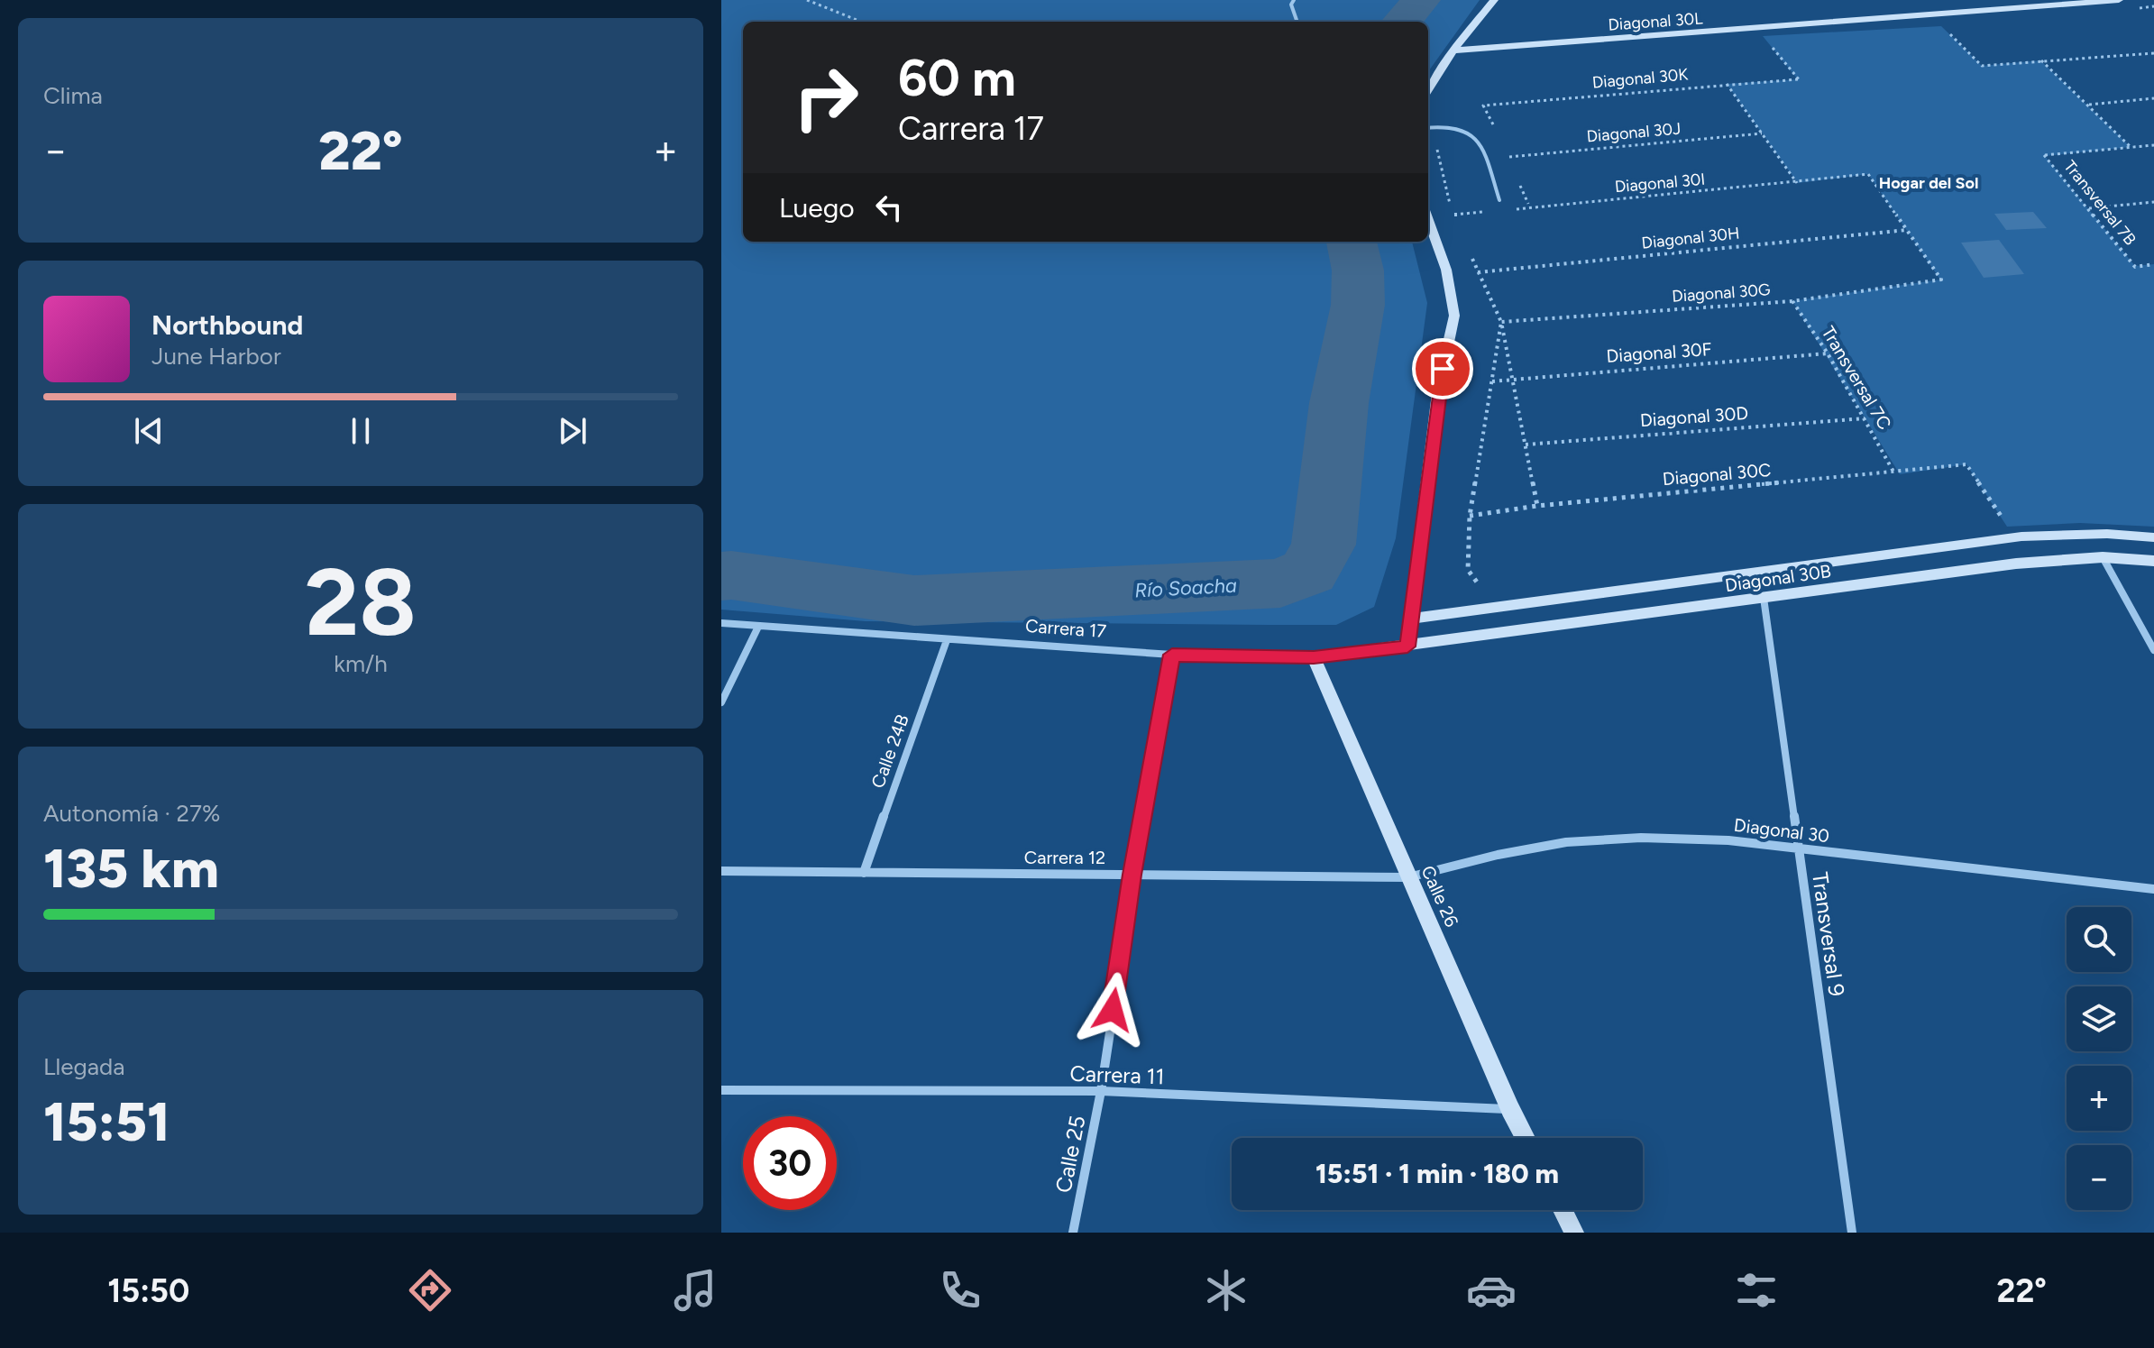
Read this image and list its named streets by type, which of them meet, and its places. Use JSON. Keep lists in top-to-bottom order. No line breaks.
{"streets":{"main road":["Diagonal 30L","Diagonal 30B","Carrera 17","Calle 26"],"street":["Calle 24B","Diagonal 30","Carrera 12","Transversal 9","Carrera 11","Calle 25"],"path":["Diagonal 30K","Diagonal 30J","Diagonal 30I","Transversal 7B","Diagonal 30H","Diagonal 30G","Diagonal 30F","Transversal 7C","Diagonal 30D","Diagonal 30C"]},"crossings":[["Diagonal 30I","Diagonal 30H"],["Diagonal 30I","Diagonal 30G"],["Diagonal 30H","Diagonal 30G"],["Diagonal 30G","Diagonal 30F"],["Diagonal 30G","Transversal 7C"],["Diagonal 30F","Transversal 7C"],["Transversal 7C","Diagonal 30D"],["Transversal 7C","Diagonal 30C"],["Diagonal 30B","Carrera 17"],["Diagonal 30B","Transversal 9"],["Carrera 17","Calle 24B"],["Carrera 17","Calle 26"],["Carrera 17","Calle 25"],["Calle 24B","Carrera 12"],["Diagonal 30","Carrera 12"],["Diagonal 30","Calle 26"],["Diagonal 30","Transversal 9"],["Carrera 12","Calle 26"],["Carrera 12","Calle 25"],["Calle 26","Carrera 11"],["Carrera 11","Calle 25"]],"districts":["Hogar del Sol"],"water":["Río Soacha"],"page":{"tile":["Clima",["28","km/h"],["Autonomía · 27%","135 km"],["Llegada","15:51"]],"turn":["60 m","Carrera 17"],"heat":["−","22°","+"],"then":"Luego","song":["Northbound","June Harbor"],"map_buttons":["+","−"],"limit":"30","trip":"15:51 · 1 min · 180 m","tabs":["15:50","22°"]}}
